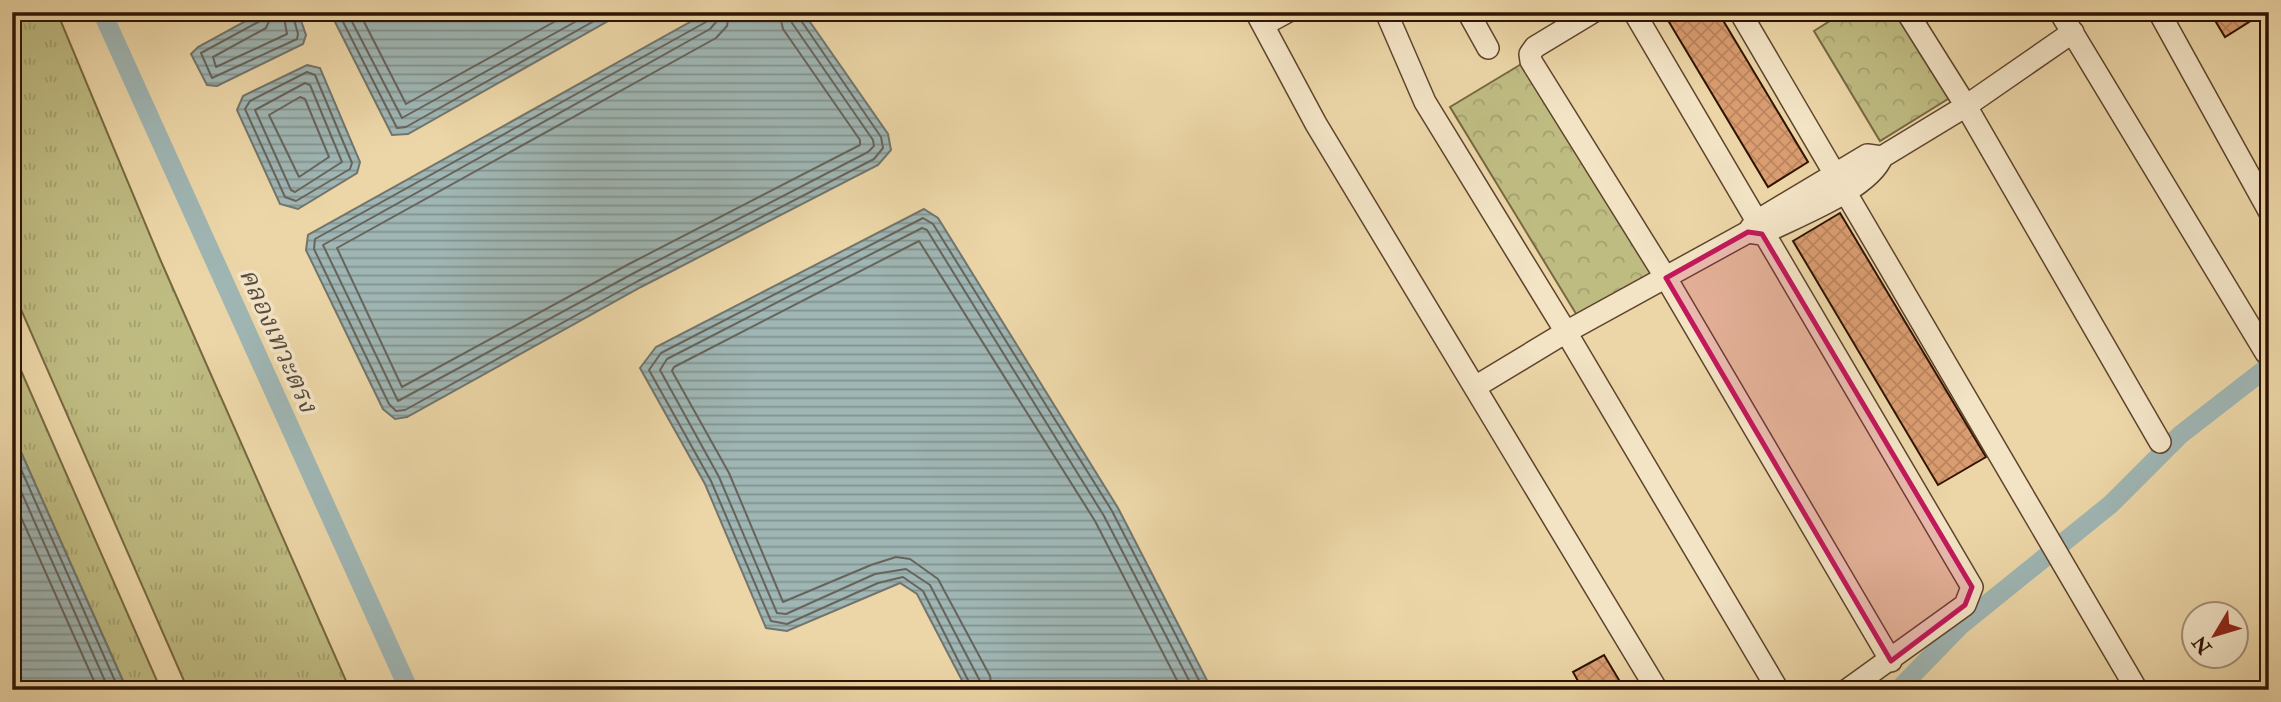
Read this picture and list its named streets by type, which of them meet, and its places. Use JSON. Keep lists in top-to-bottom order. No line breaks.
{"water":["คลองเทวะตรง"],"north":"bottom left"}
